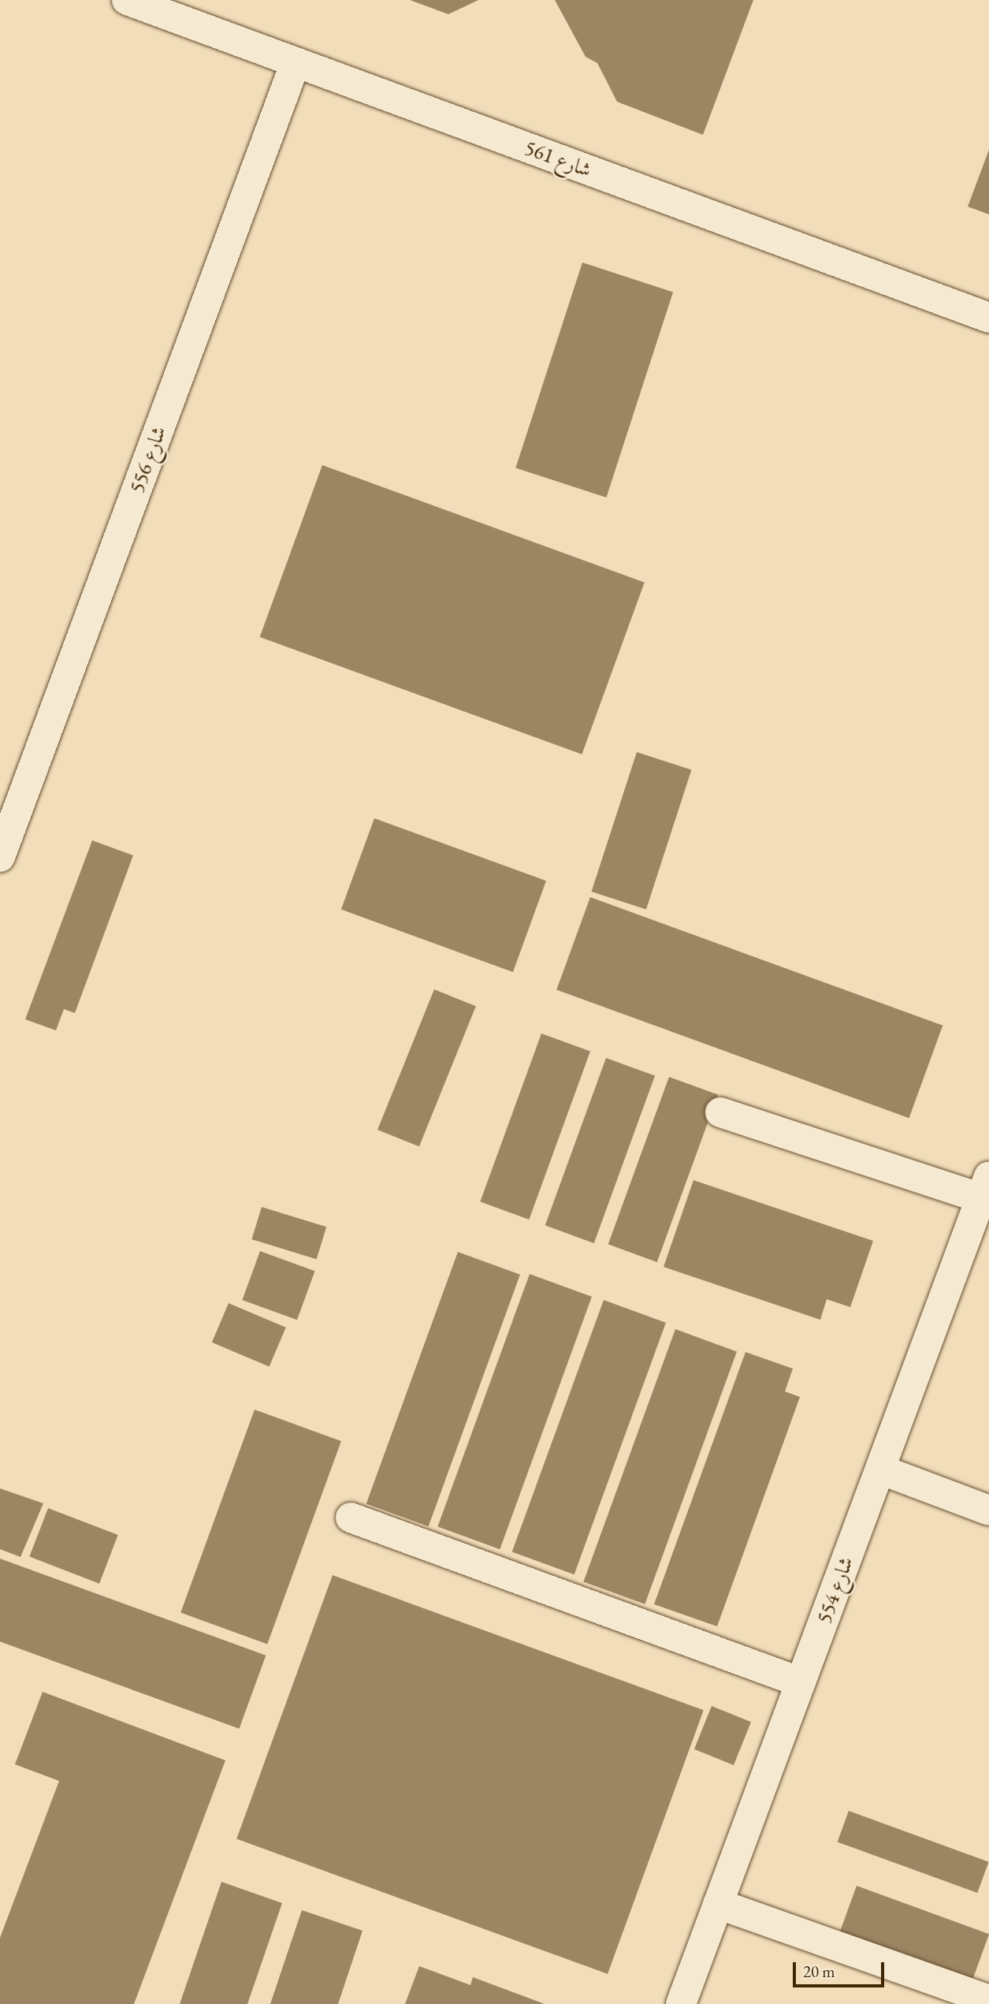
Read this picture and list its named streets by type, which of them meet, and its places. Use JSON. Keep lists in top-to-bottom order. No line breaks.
{"streets":{"street":["شارع 561","شارع 556","شارع 554"]},"crossings":[["شارع 561","شارع 556"]],"scale_bar":"20 m"}
